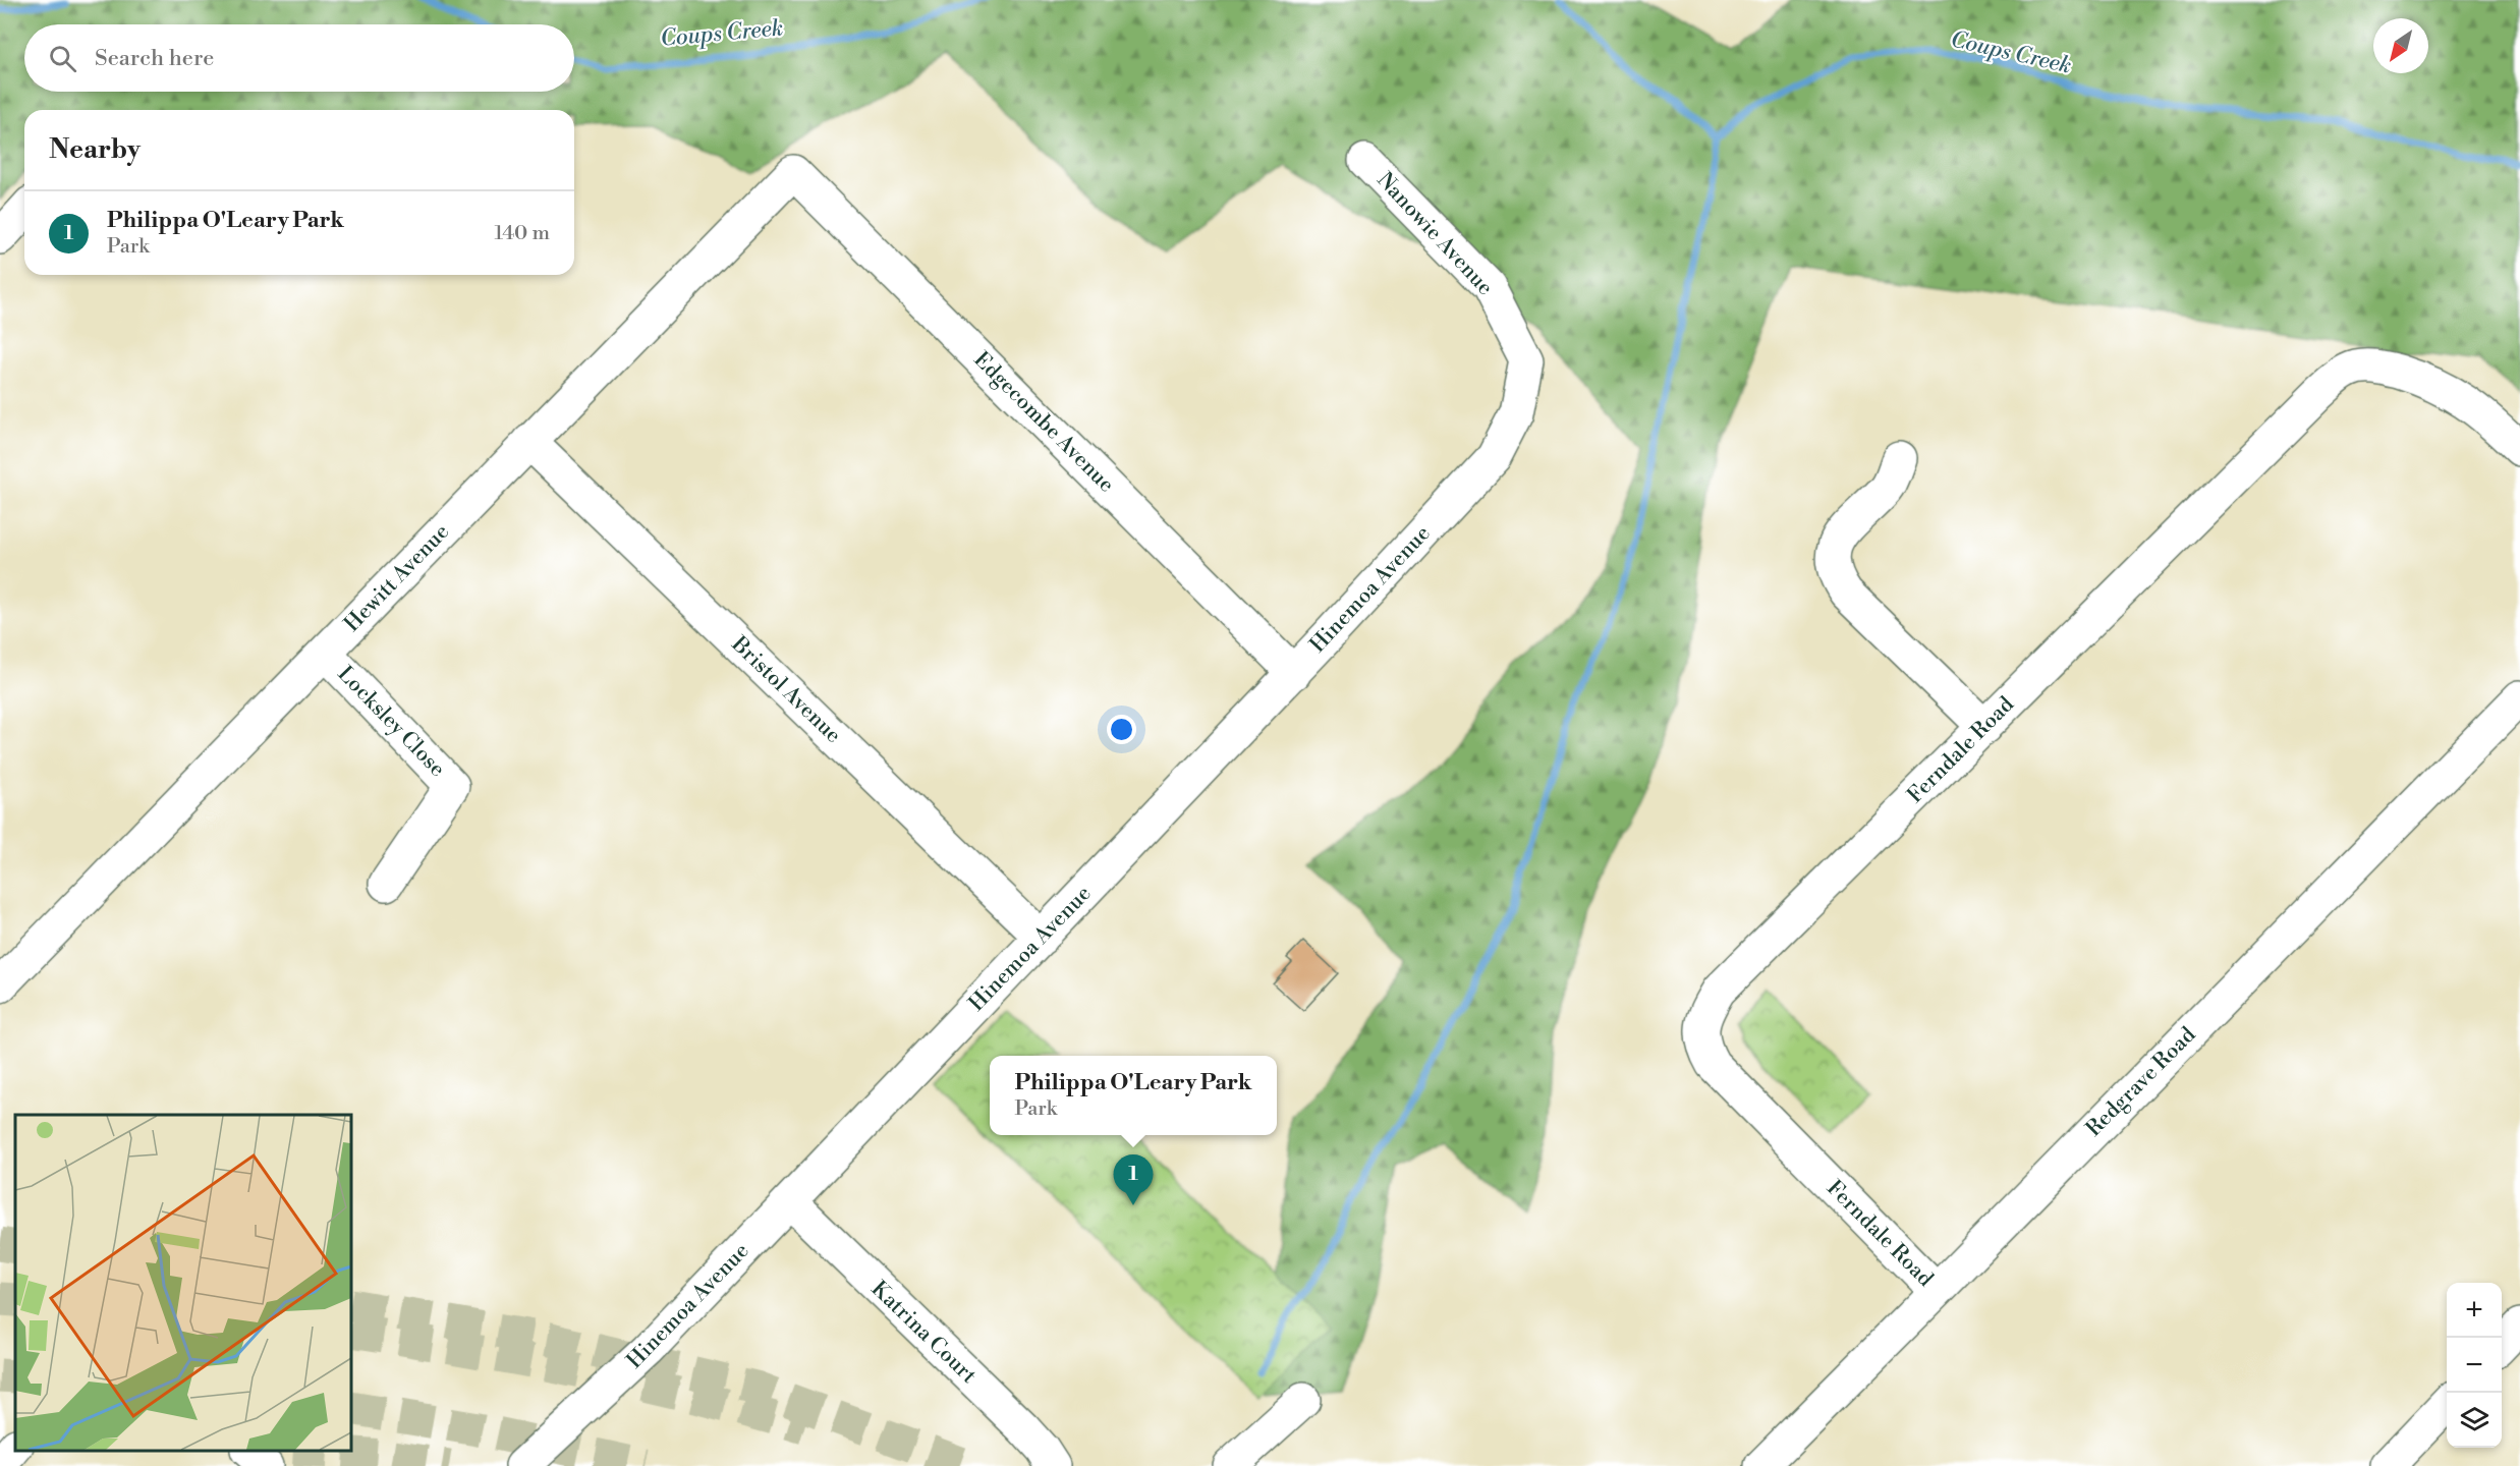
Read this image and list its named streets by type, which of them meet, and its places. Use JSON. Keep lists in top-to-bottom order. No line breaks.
{"streets":{"street":["Nanowie Avenue","Edgecombe Avenue","Hewitt Avenue","Hinemoa Avenue","Bristol Avenue","Locksley Close","Ferndale Road","Redgrave Road","Katrina Court"]},"crossings":[["Nanowie Avenue","Hinemoa Avenue"],["Edgecombe Avenue","Hewitt Avenue"],["Edgecombe Avenue","Hinemoa Avenue"],["Hewitt Avenue","Bristol Avenue"],["Hewitt Avenue","Locksley Close"],["Hinemoa Avenue","Bristol Avenue"],["Hinemoa Avenue","Katrina Court"],["Ferndale Road","Redgrave Road"]],"water":["Coups Creek"],"north":"bottom left","page":{"search":"Search here","heading":"Nearby","list":[{"mark":"1","name":"Philippa O'Leary Park","note":"Park","value":"140 m"}],"popup":["Philippa O'Leary Park","Park"],"pins":"1","map_buttons":["+","−"]}}
